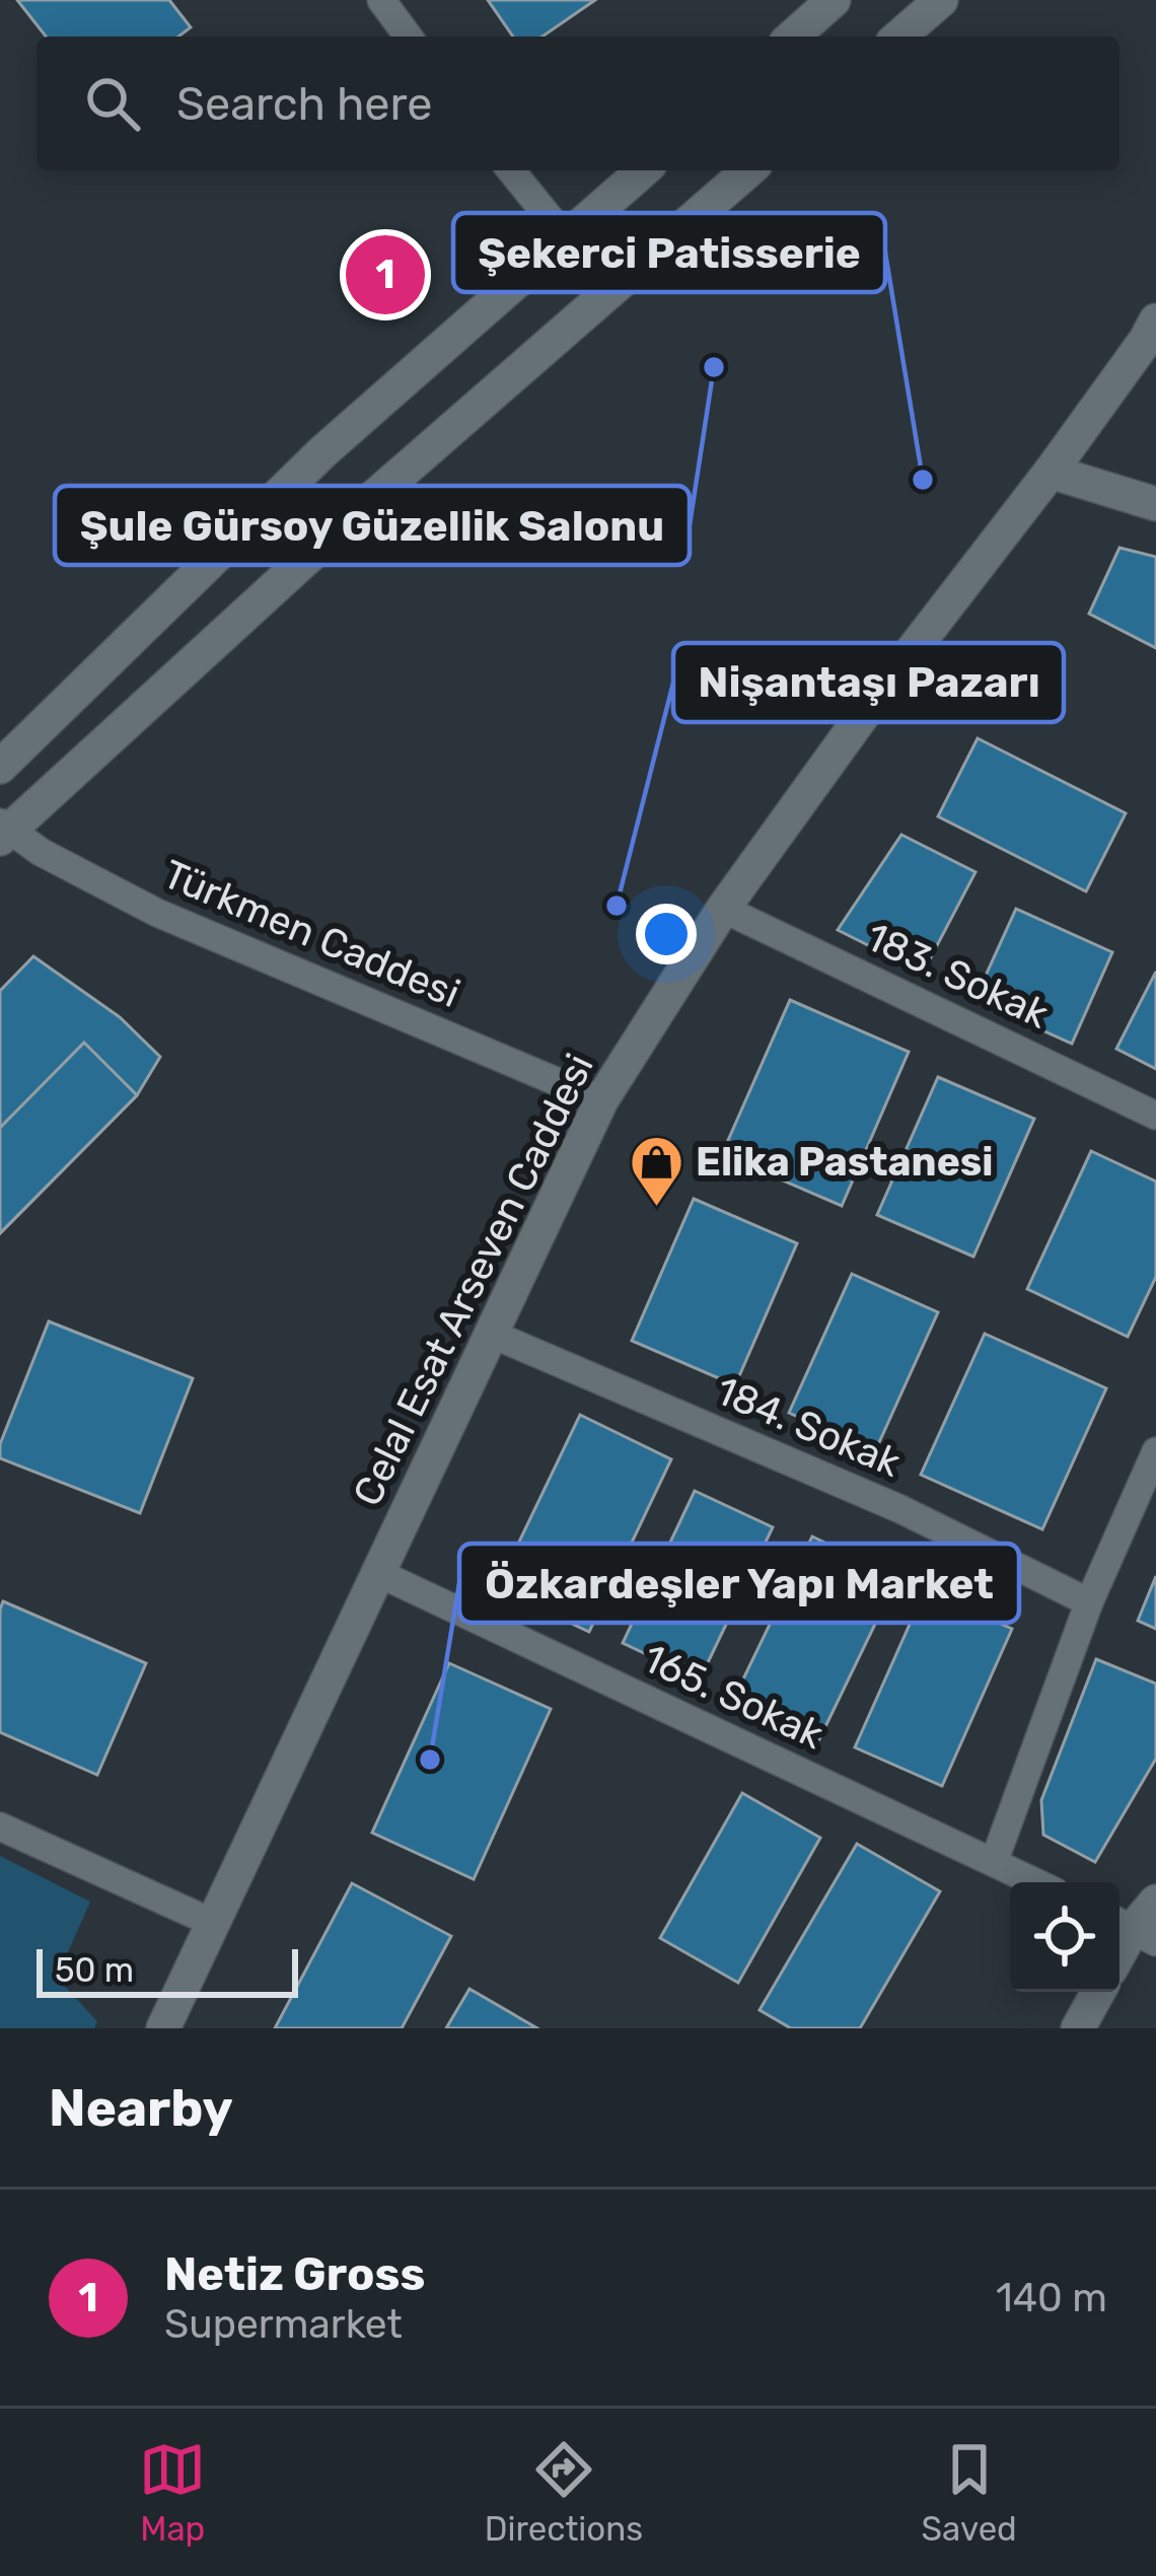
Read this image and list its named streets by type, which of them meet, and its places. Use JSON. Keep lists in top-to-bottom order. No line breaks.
{"streets":{"main road":["Celal Esat Arseven Caddesi"],"street":["Türkmen Caddesi","183. Sokak","184. Sokak","165. Sokak"]},"crossings":[["Türkmen Caddesi","Celal Esat Arseven Caddesi"],["183. Sokak","Celal Esat Arseven Caddesi"],["Celal Esat Arseven Caddesi","184. Sokak"],["Celal Esat Arseven Caddesi","165. Sokak"]],"places":{"other":["Şule Gürsoy Güzellik Salonu","Şekerci Patisserie","Nişantaşı Pazarı","Özkardeşler Yapı Market"],"shop":["Elika Pastanesi"]},"scale_bar":"50 m","page":{"search":"Search here","pins":"1","scale":"50 m","heading":"Nearby","list":[{"mark":"1","name":"Netiz Gross","note":"Supermarket","value":"140 m"}],"nav":["Map","Directions","Saved"]}}
